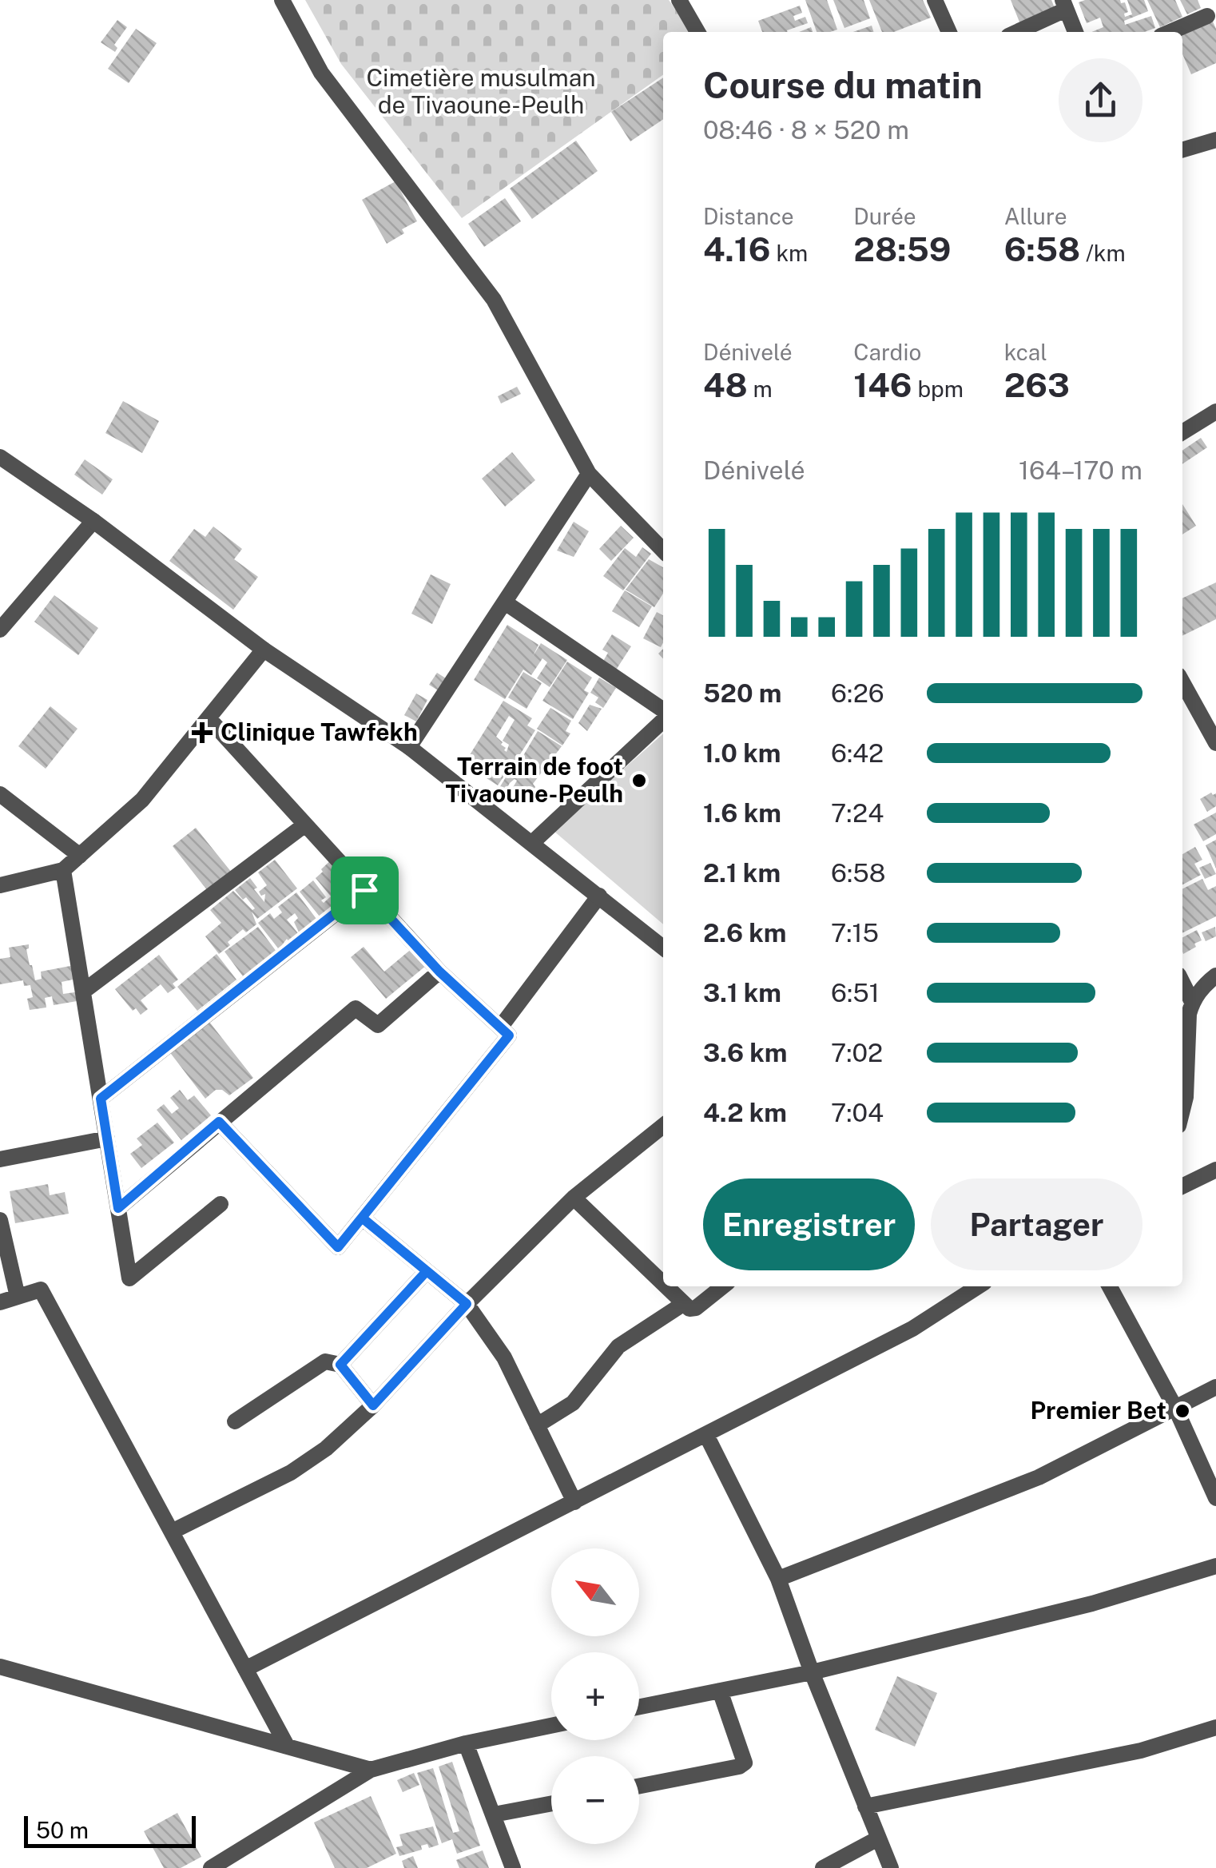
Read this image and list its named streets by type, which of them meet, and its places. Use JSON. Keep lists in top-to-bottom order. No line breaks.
{"parks":["Cimetière musulman de Tivaoune-Peulh"],"places":{"health":["Clinique Tawfekh"],"other":["Terrain de foot Tivaoune-Peulh","Premier Bet"]},"scale_bar":"50 m","north":"top left","page":{"heading":["Course du matin","08:46 · 8 × 520 m"],"stats":[["Distance","4.16 km"],["Durée","28:59"],["Allure","6:58 /km"],["Dénivelé","48 m"],["Cardio","146 bpm"],["kcal","263"]],"chart":["Dénivelé","164–170 m"],"list":[{"name":"520 m","note":"6:26"},{"name":"1.0 km","note":"6:42"},{"name":"1.6 km","note":"7:24"},{"name":"2.1 km","note":"6:58"},{"name":"2.6 km","note":"7:15"},{"name":"3.1 km","note":"6:51"},{"name":"3.6 km","note":"7:02"},{"name":"4.2 km","note":"7:04"}],"buttons":["Enregistrer","Partager"],"map_buttons":["+","−"],"scale":"50 m"}}
